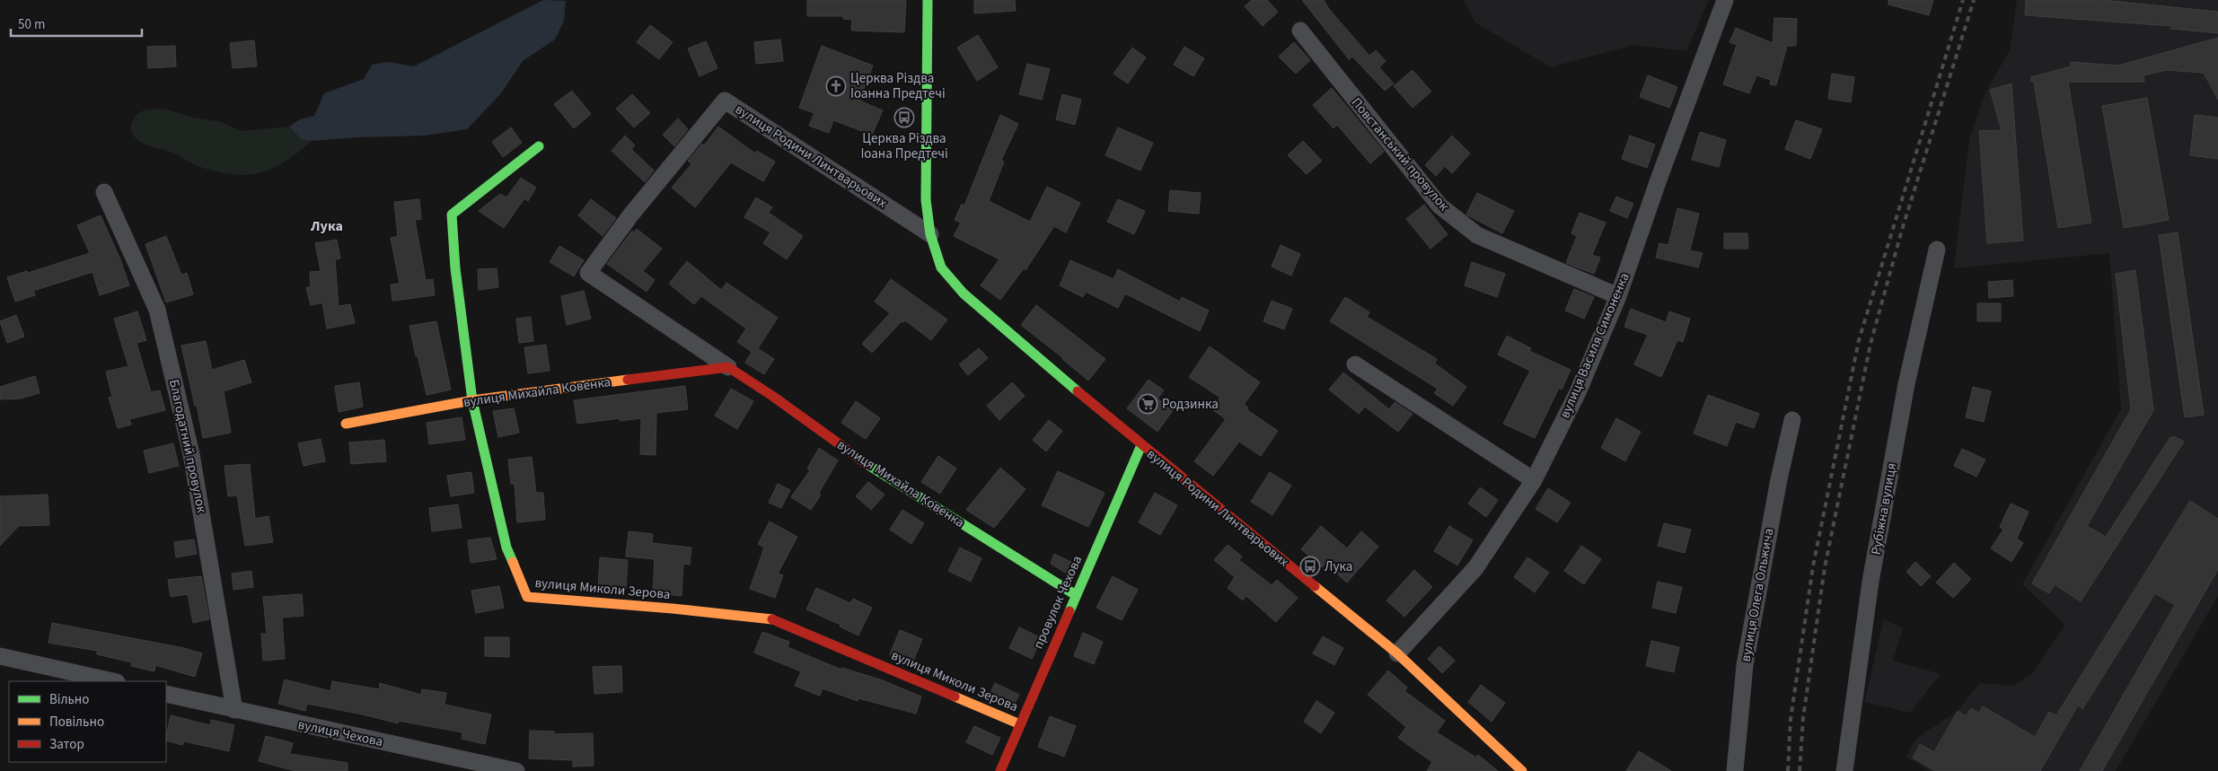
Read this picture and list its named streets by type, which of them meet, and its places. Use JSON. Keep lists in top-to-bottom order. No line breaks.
{"streets":{"street":["Повстанський провулок","вулиця Родини Линтварьових","вулиця Василя Симоненка","вулиця Михайла Ковенка","Благодатний провулок","Рубіжна вулиця","вулиця Миколи Зерова","вулиця Олега Ольжича","провулок Чехова","вулиця Чехова"]},"crossings":[["Повстанський провулок","вулиця Василя Симоненка"],["вулиця Родини Линтварьових","вулиця Василя Симоненка"],["вулиця Родини Линтварьових","вулиця Михайла Ковенка"],["вулиця Родини Линтварьових","провулок Чехова"],["вулиця Михайла Ковенка","вулиця Миколи Зерова"],["вулиця Михайла Ковенка","провулок Чехова"],["Благодатний провулок","вулиця Чехова"],["вулиця Миколи Зерова","провулок Чехова"]],"districts":["Лука"],"places":{"church":["Церква Різдва Іоанна Предтечі"],"bus stop":["Церква Різдва Іоана Предтечі","Лука"],"supermarket":["Родзинка"]},"legend":["Вільно","Повільно","Затор"],"scale_bar":"50 m"}
